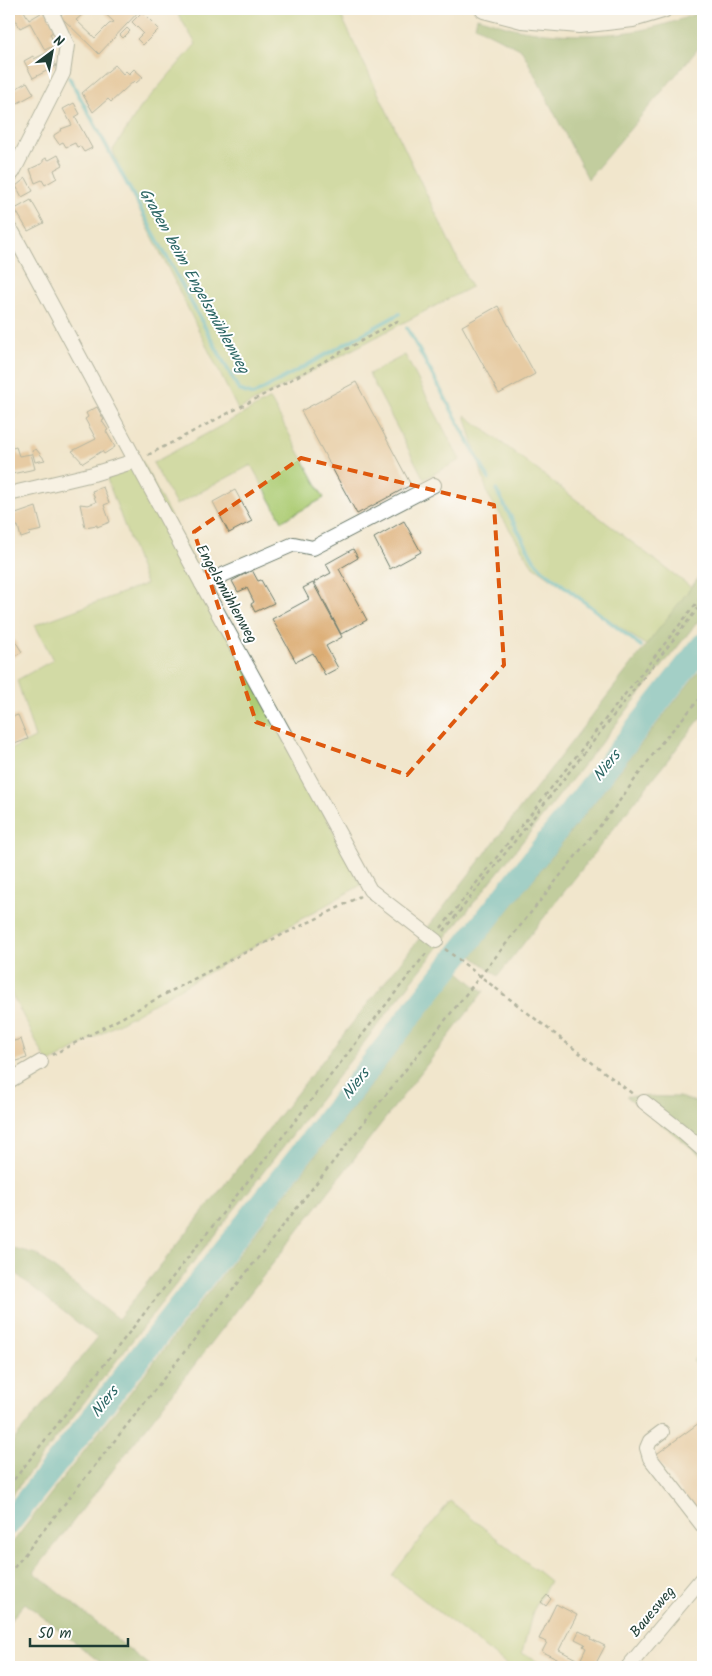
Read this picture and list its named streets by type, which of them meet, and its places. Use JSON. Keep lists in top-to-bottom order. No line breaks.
{"streets":{"street":["Engelsmühlenweg","Bauesweg"]},"water":["Graben beim Engelsmühlenweg","Niers"],"scale_bar":"50 m","north":"top right"}
